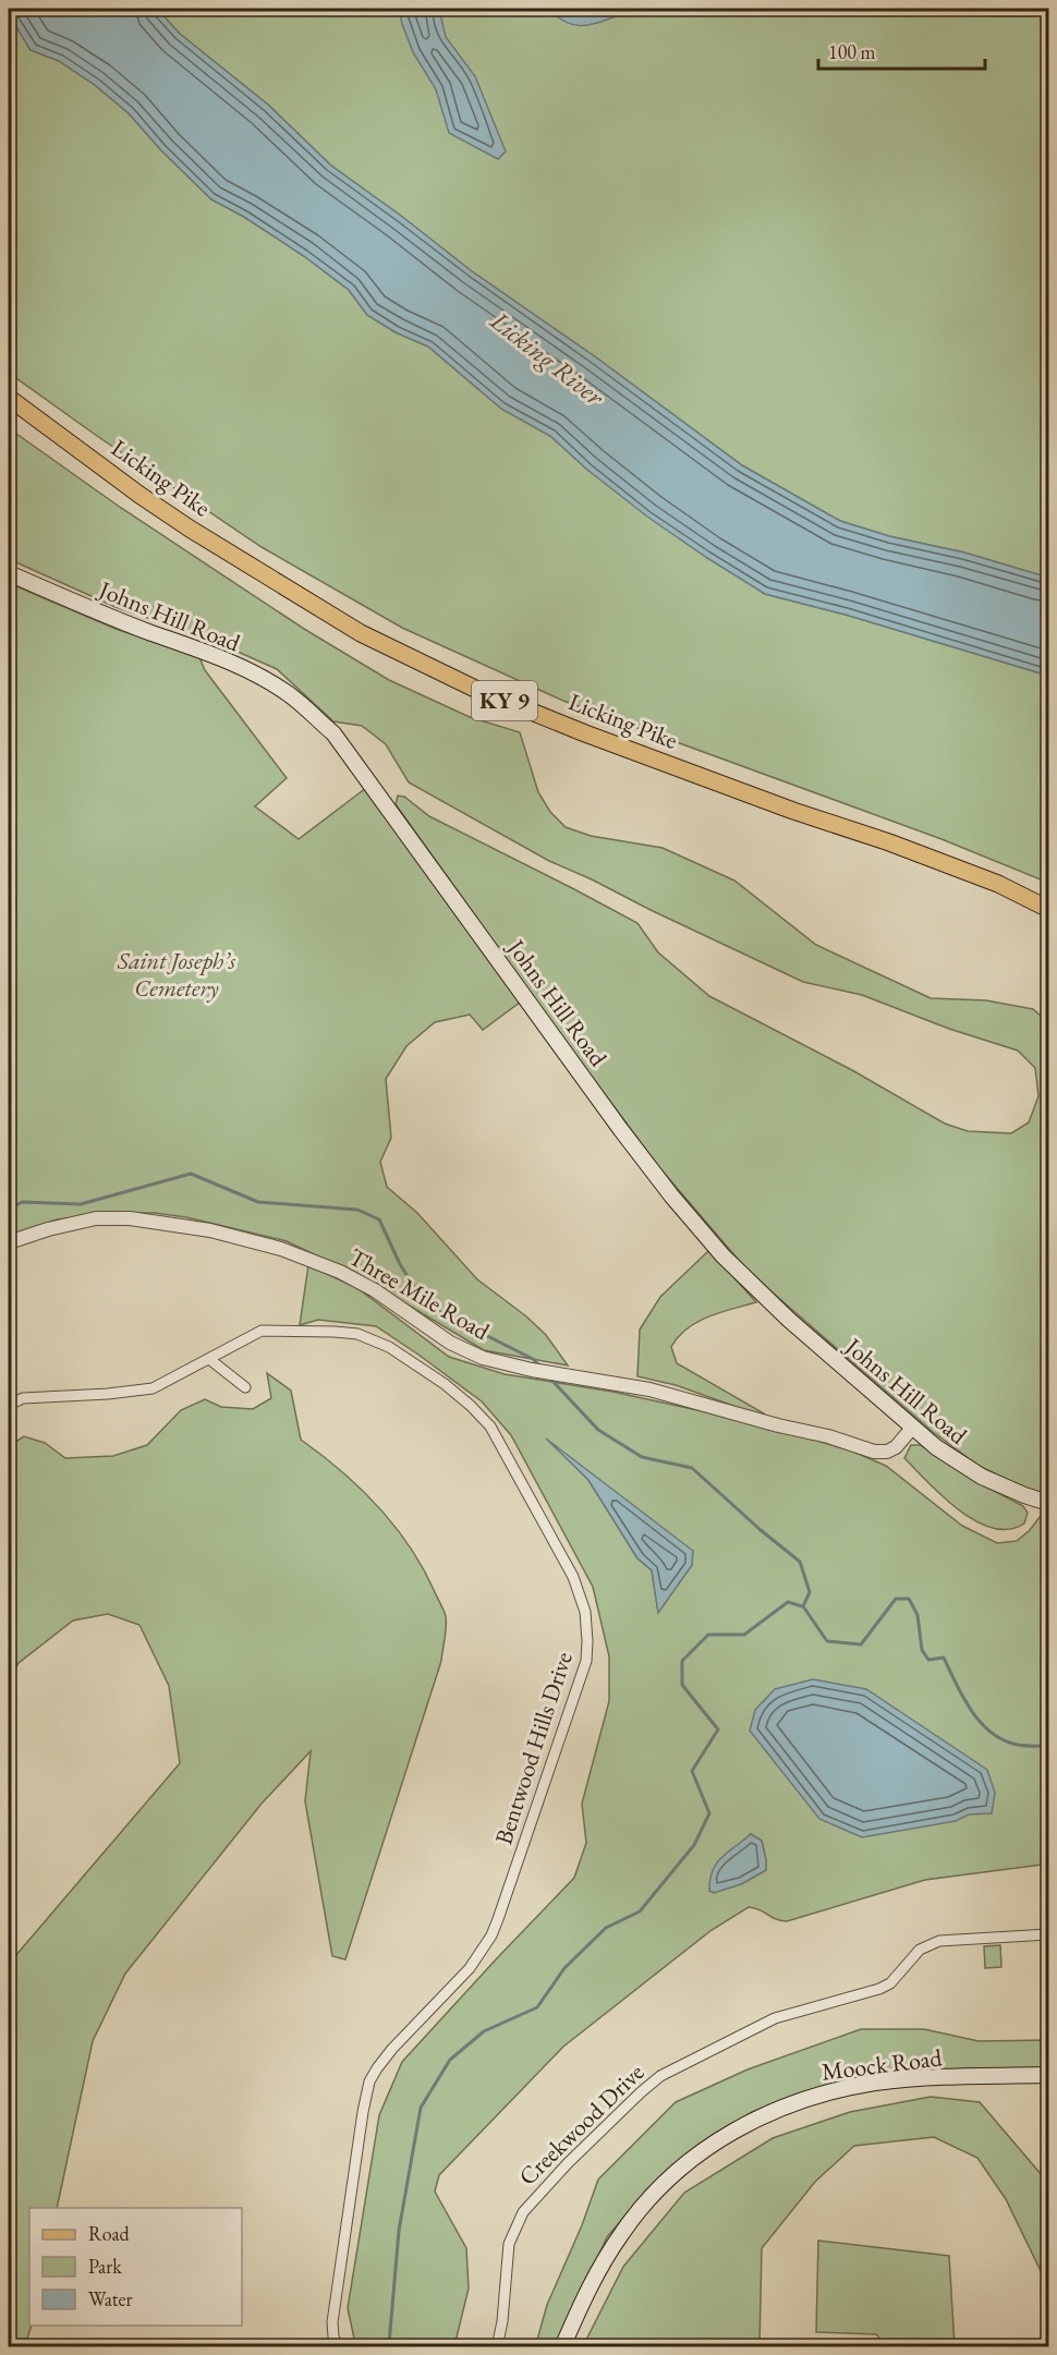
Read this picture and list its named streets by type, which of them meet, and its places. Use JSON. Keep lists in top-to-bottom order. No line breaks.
{"streets":{"main road":["Licking Pike","Johns Hill Road","KY 9","Moock Road"],"street":["Three Mile Road","Bentwood Hills Drive","Creekwood Drive"]},"crossings":[["Johns Hill Road","Three Mile Road"]],"water":["Licking River"],"parks":["Saint Joseph’s Cemetery"],"legend":["Road","Park","Water"],"scale_bar":"100 m"}
